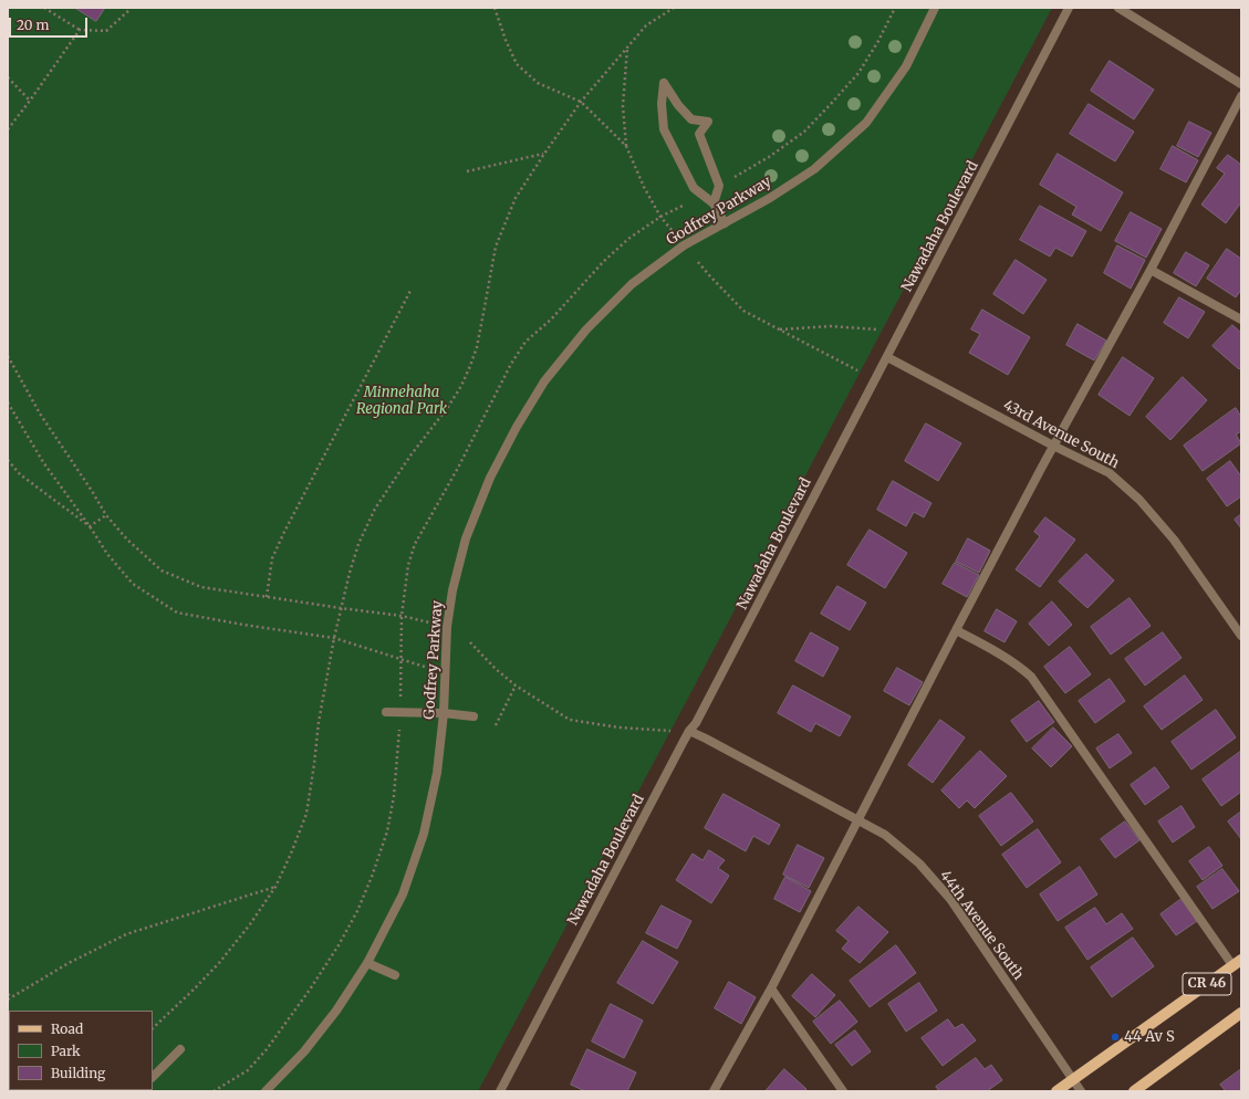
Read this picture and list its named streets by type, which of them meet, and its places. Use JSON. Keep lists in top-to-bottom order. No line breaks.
{"streets":{"main road":["CR 46"],"street":["Godfrey Parkway","Nawadaha Boulevard","43rd Avenue South","44th Avenue South"]},"crossings":[["Nawadaha Boulevard","43rd Avenue South"],["Nawadaha Boulevard","44th Avenue South"],["44th Avenue South","CR 46"]],"parks":["Minnehaha Regional Park"],"places":["44 Av S"],"legend":["Road","Park","Building"],"scale_bar":"20 m"}
